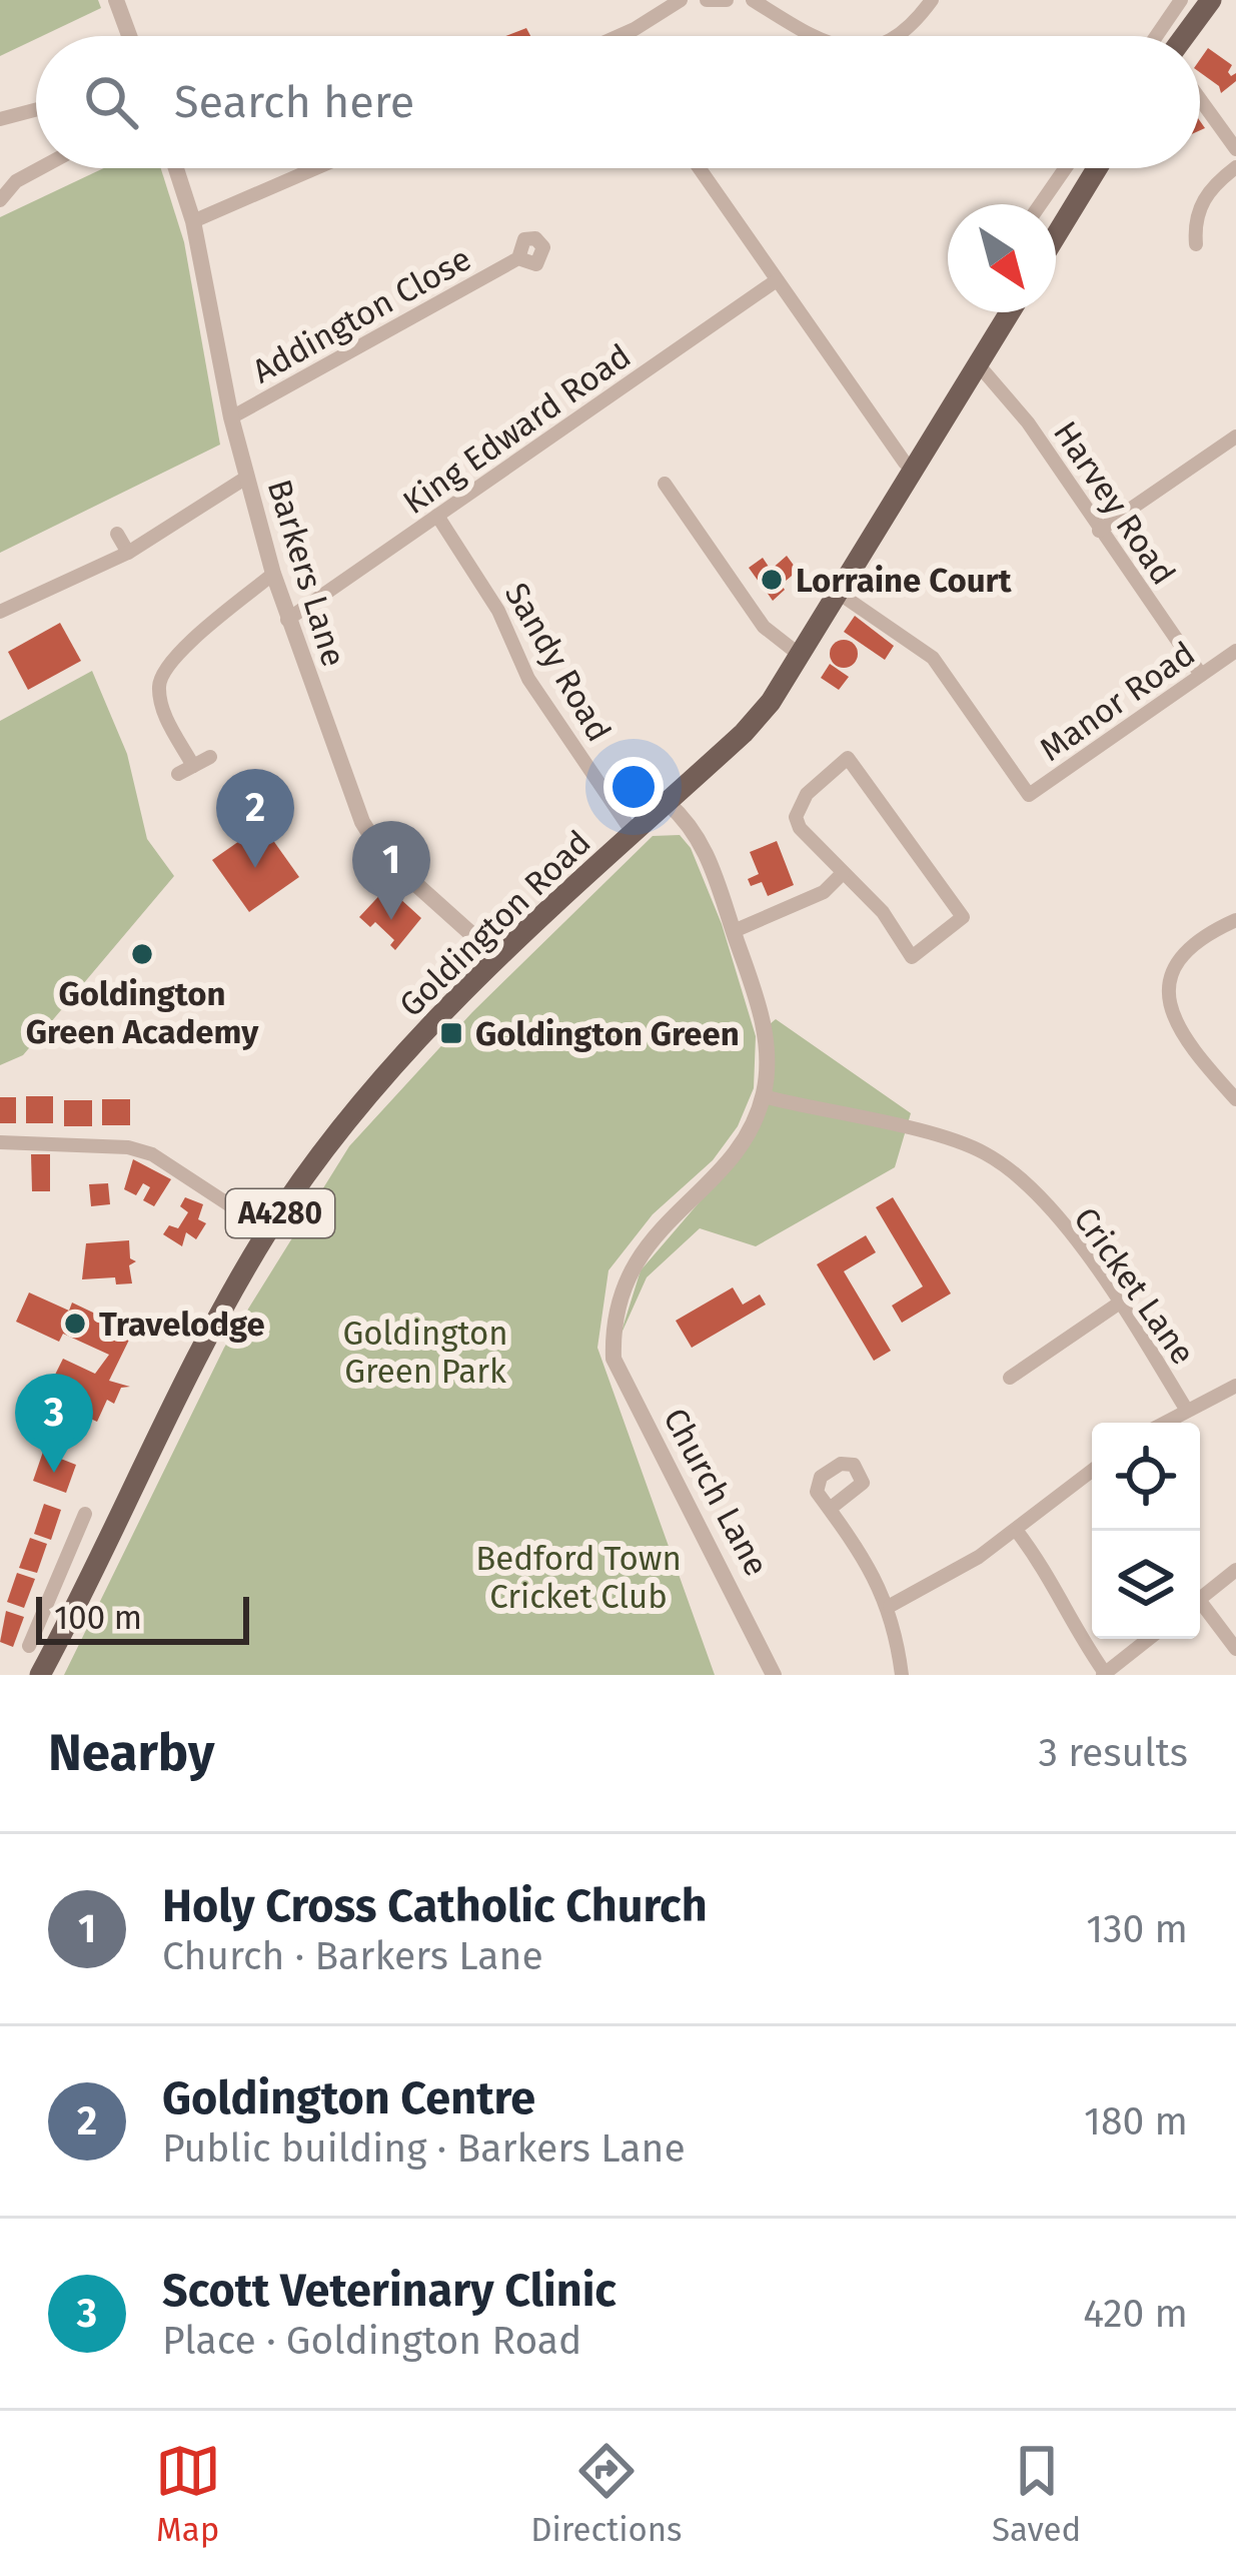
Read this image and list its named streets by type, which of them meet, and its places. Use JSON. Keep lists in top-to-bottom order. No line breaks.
{"streets":{"main road":["Goldington Road","A4280"],"street":["Addington Close","King Edward Road","Harvey Road","Barkers Lane","Sandy Road","Manor Road","Cricket Lane","Church Lane"]},"crossings":[["Addington Close","Barkers Lane"],["King Edward Road","Barkers Lane"],["King Edward Road","Sandy Road"],["Harvey Road","Manor Road"],["Harvey Road","Goldington Road"],["Barkers Lane","Goldington Road"],["Sandy Road","Goldington Road"],["Manor Road","Goldington Road"],["Cricket Lane","Church Lane"]],"parks":["Goldington Green Park","Bedford Town Cricket Club"],"places":{"other":["Lorraine Court","Goldington Green Academy","Travelodge"],"transit":["Goldington Green"]},"scale_bar":"100 m","north":"bottom right","page":{"search":"Search here","pins":["2","1","3"],"scale":"100 m","heading":["Nearby","3 results"],"list":[{"mark":"1","name":"Holy Cross Catholic Church","note":"Church · Barkers Lane","value":"130 m"},{"mark":"2","name":"Goldington Centre","note":"Public building · Barkers Lane","value":"180 m"},{"mark":"3","name":"Scott Veterinary Clinic","note":"Place · Goldington Road","value":"420 m"}],"nav":["Map","Directions","Saved"]}}
